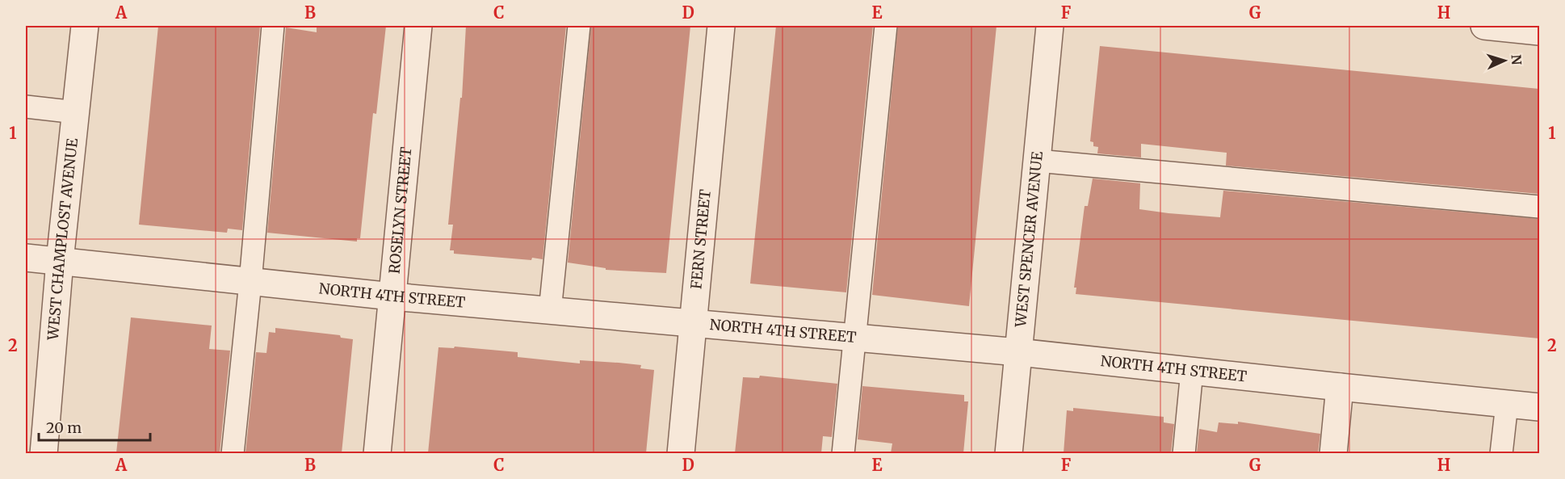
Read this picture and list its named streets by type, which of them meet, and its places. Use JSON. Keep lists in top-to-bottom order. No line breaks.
{"streets":{"street":["ROSELYN STREET","WEST CHAMPLOST AVENUE","FERN STREET","WEST SPENCER AVENUE","NORTH 4TH STREET"]},"crossings":[["ROSELYN STREET","NORTH 4TH STREET"],["WEST CHAMPLOST AVENUE","NORTH 4TH STREET"],["FERN STREET","NORTH 4TH STREET"],["WEST SPENCER AVENUE","NORTH 4TH STREET"]],"scale_bar":"20 m","north":"right","grid":{"columns":["A","B","C","D","E","F","G","H"],"rows":["1","2"]}}
